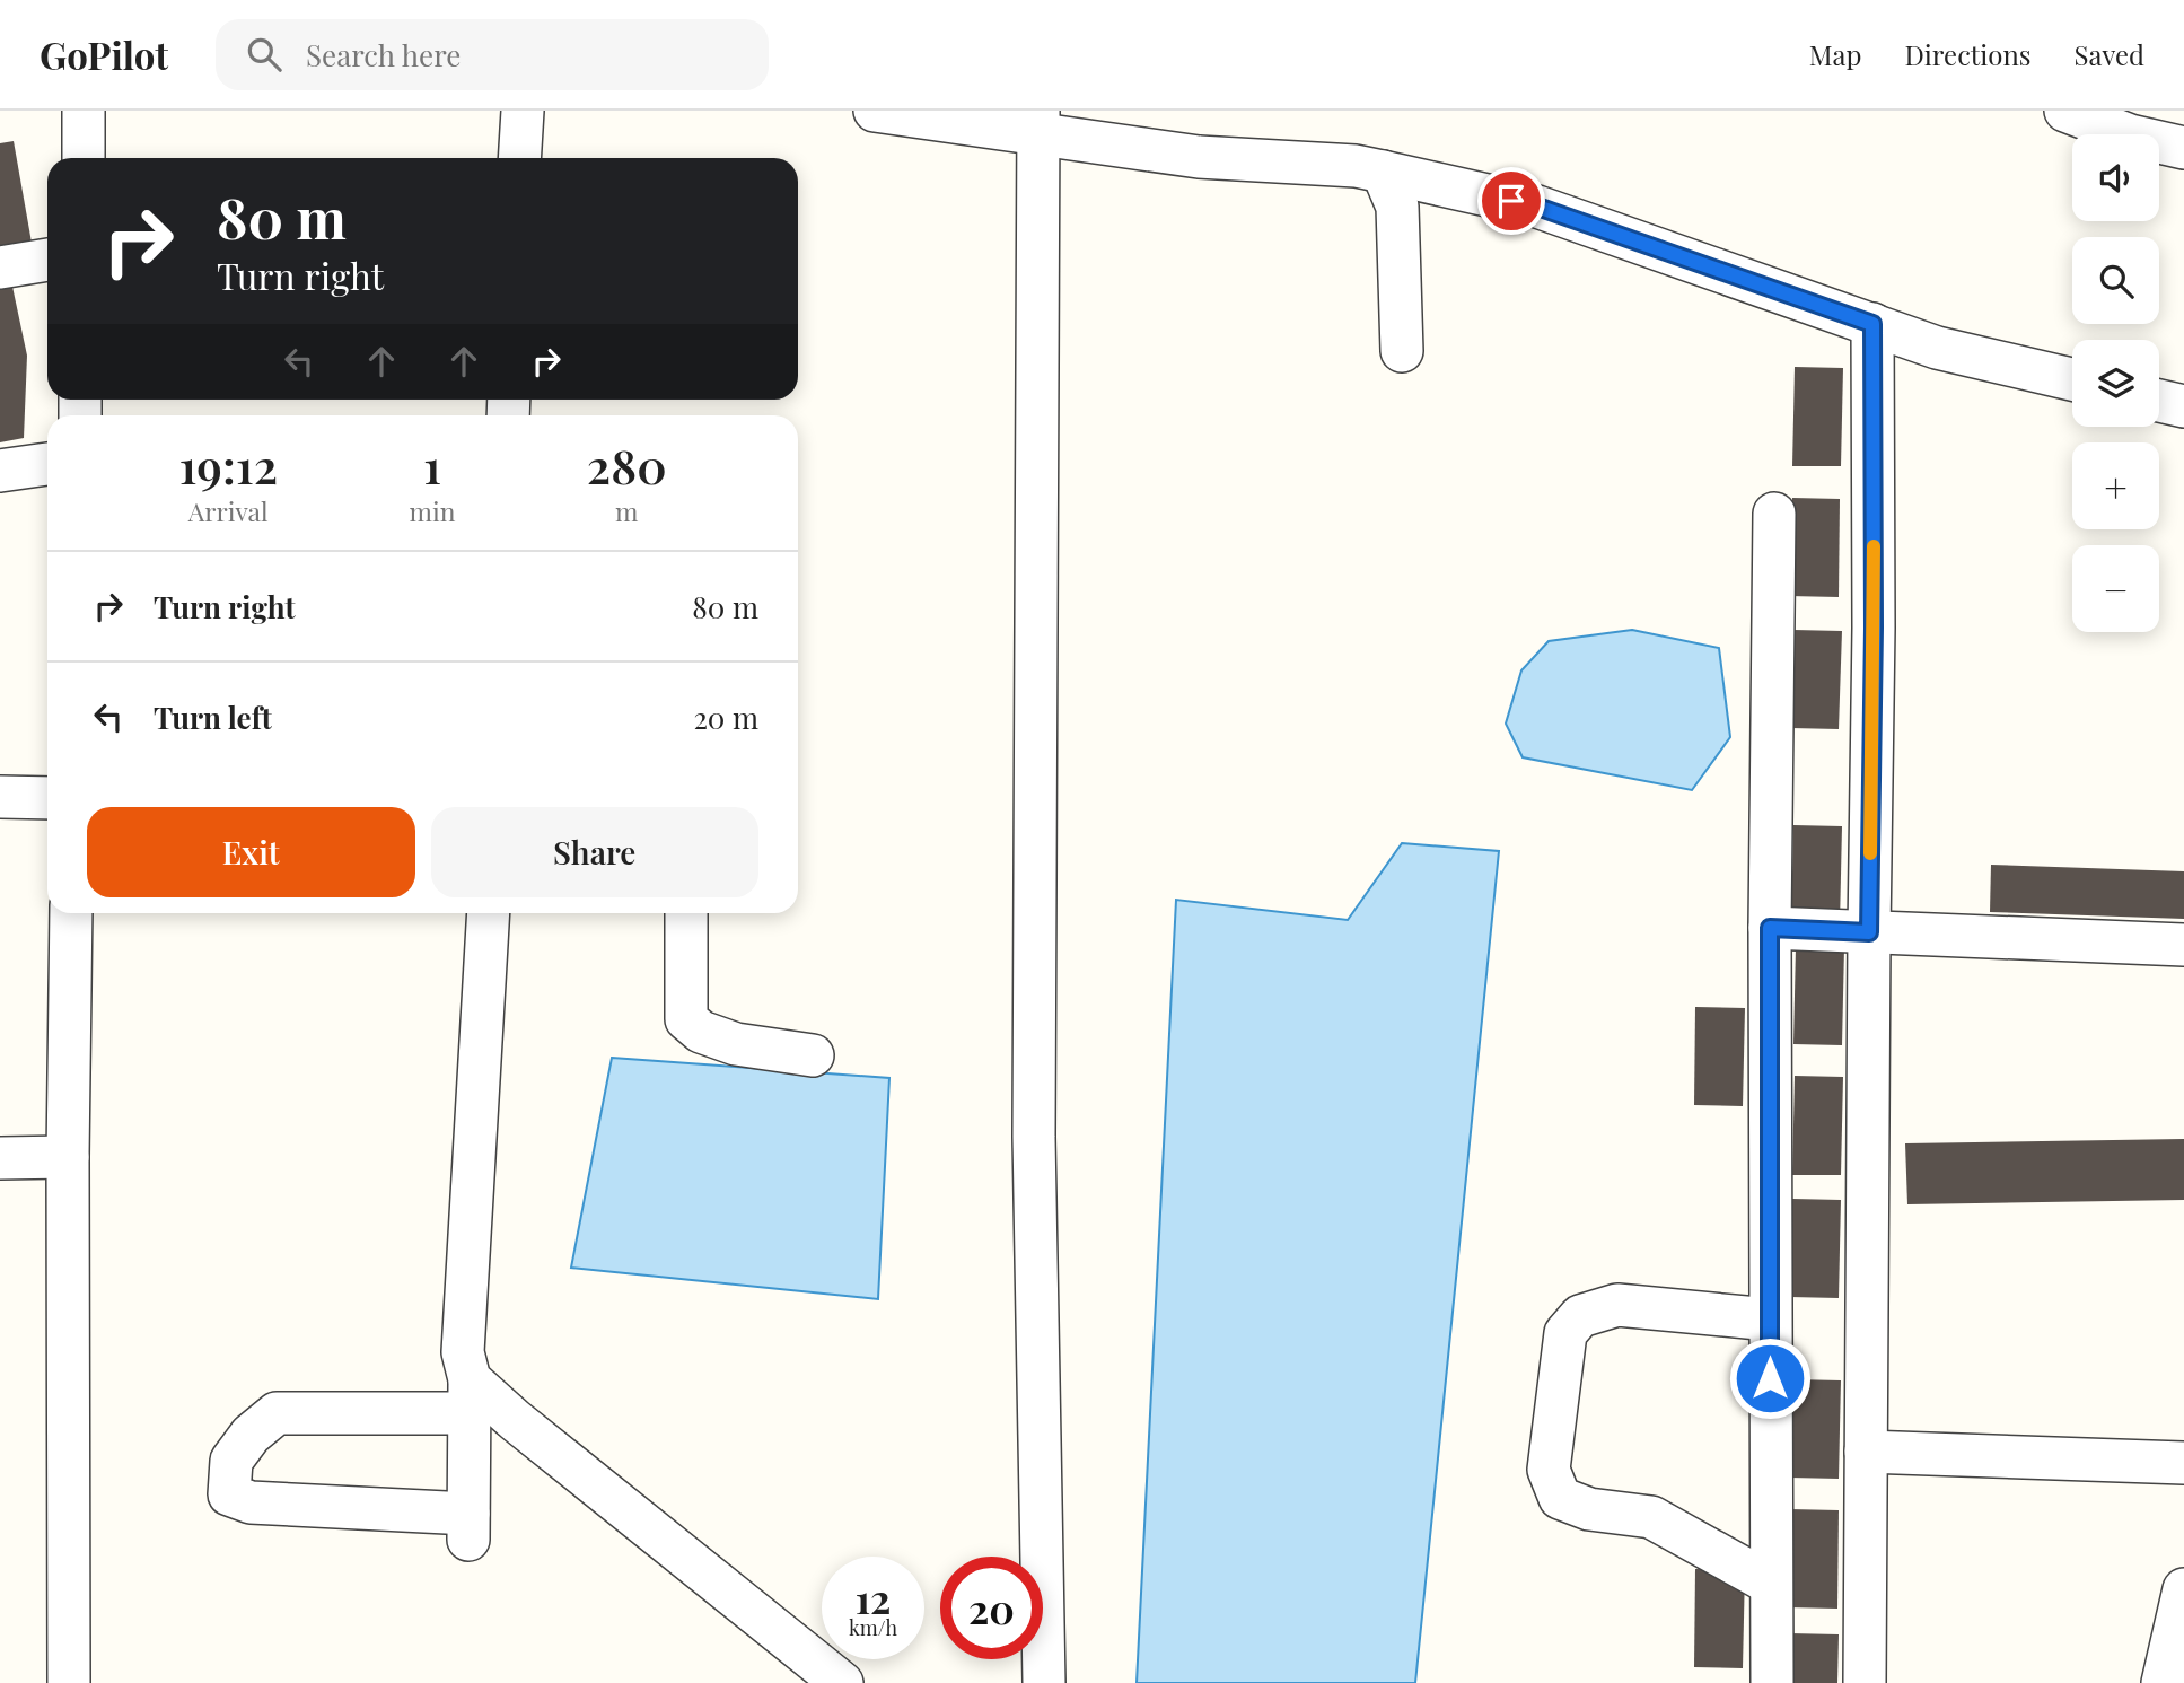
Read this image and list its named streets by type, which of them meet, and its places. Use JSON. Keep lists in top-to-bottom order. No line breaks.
{"page":{"header":"GoPilot","search":"Search here","nav":["Map","Directions","Saved"],"map_buttons":["+","−"],"turn":["80 m","Turn right"],"eta":["19:12","Arrival","1","min","280","m"],"list":[{"name":"Turn right","value":"80 m"},{"name":"Turn left","value":"20 m"}],"buttons":["Exit","Share"],"speed":"12 km/h","limit":"20"}}
